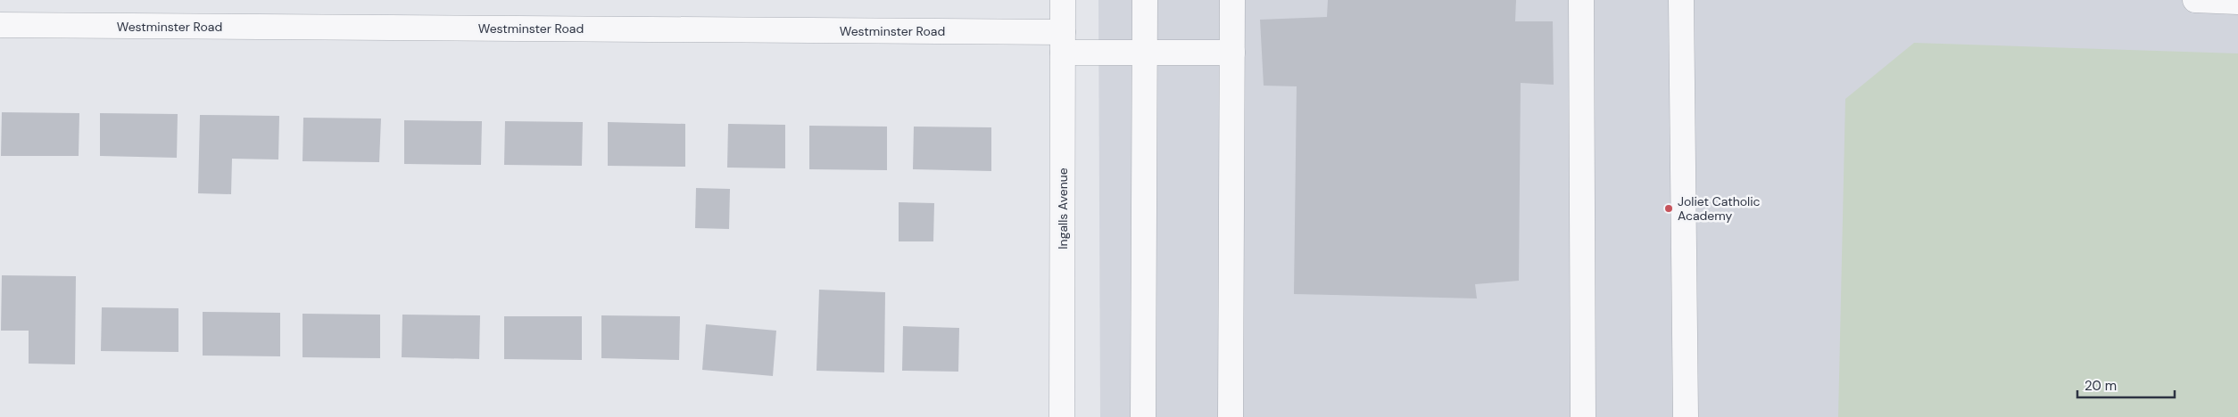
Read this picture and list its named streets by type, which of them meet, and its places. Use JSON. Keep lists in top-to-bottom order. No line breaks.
{"streets":{"street":["Westminster Road","Ingalls Avenue"]},"crossings":[["Westminster Road","Ingalls Avenue"]],"places":["Joliet Catholic Academy"],"scale_bar":"20 m"}
